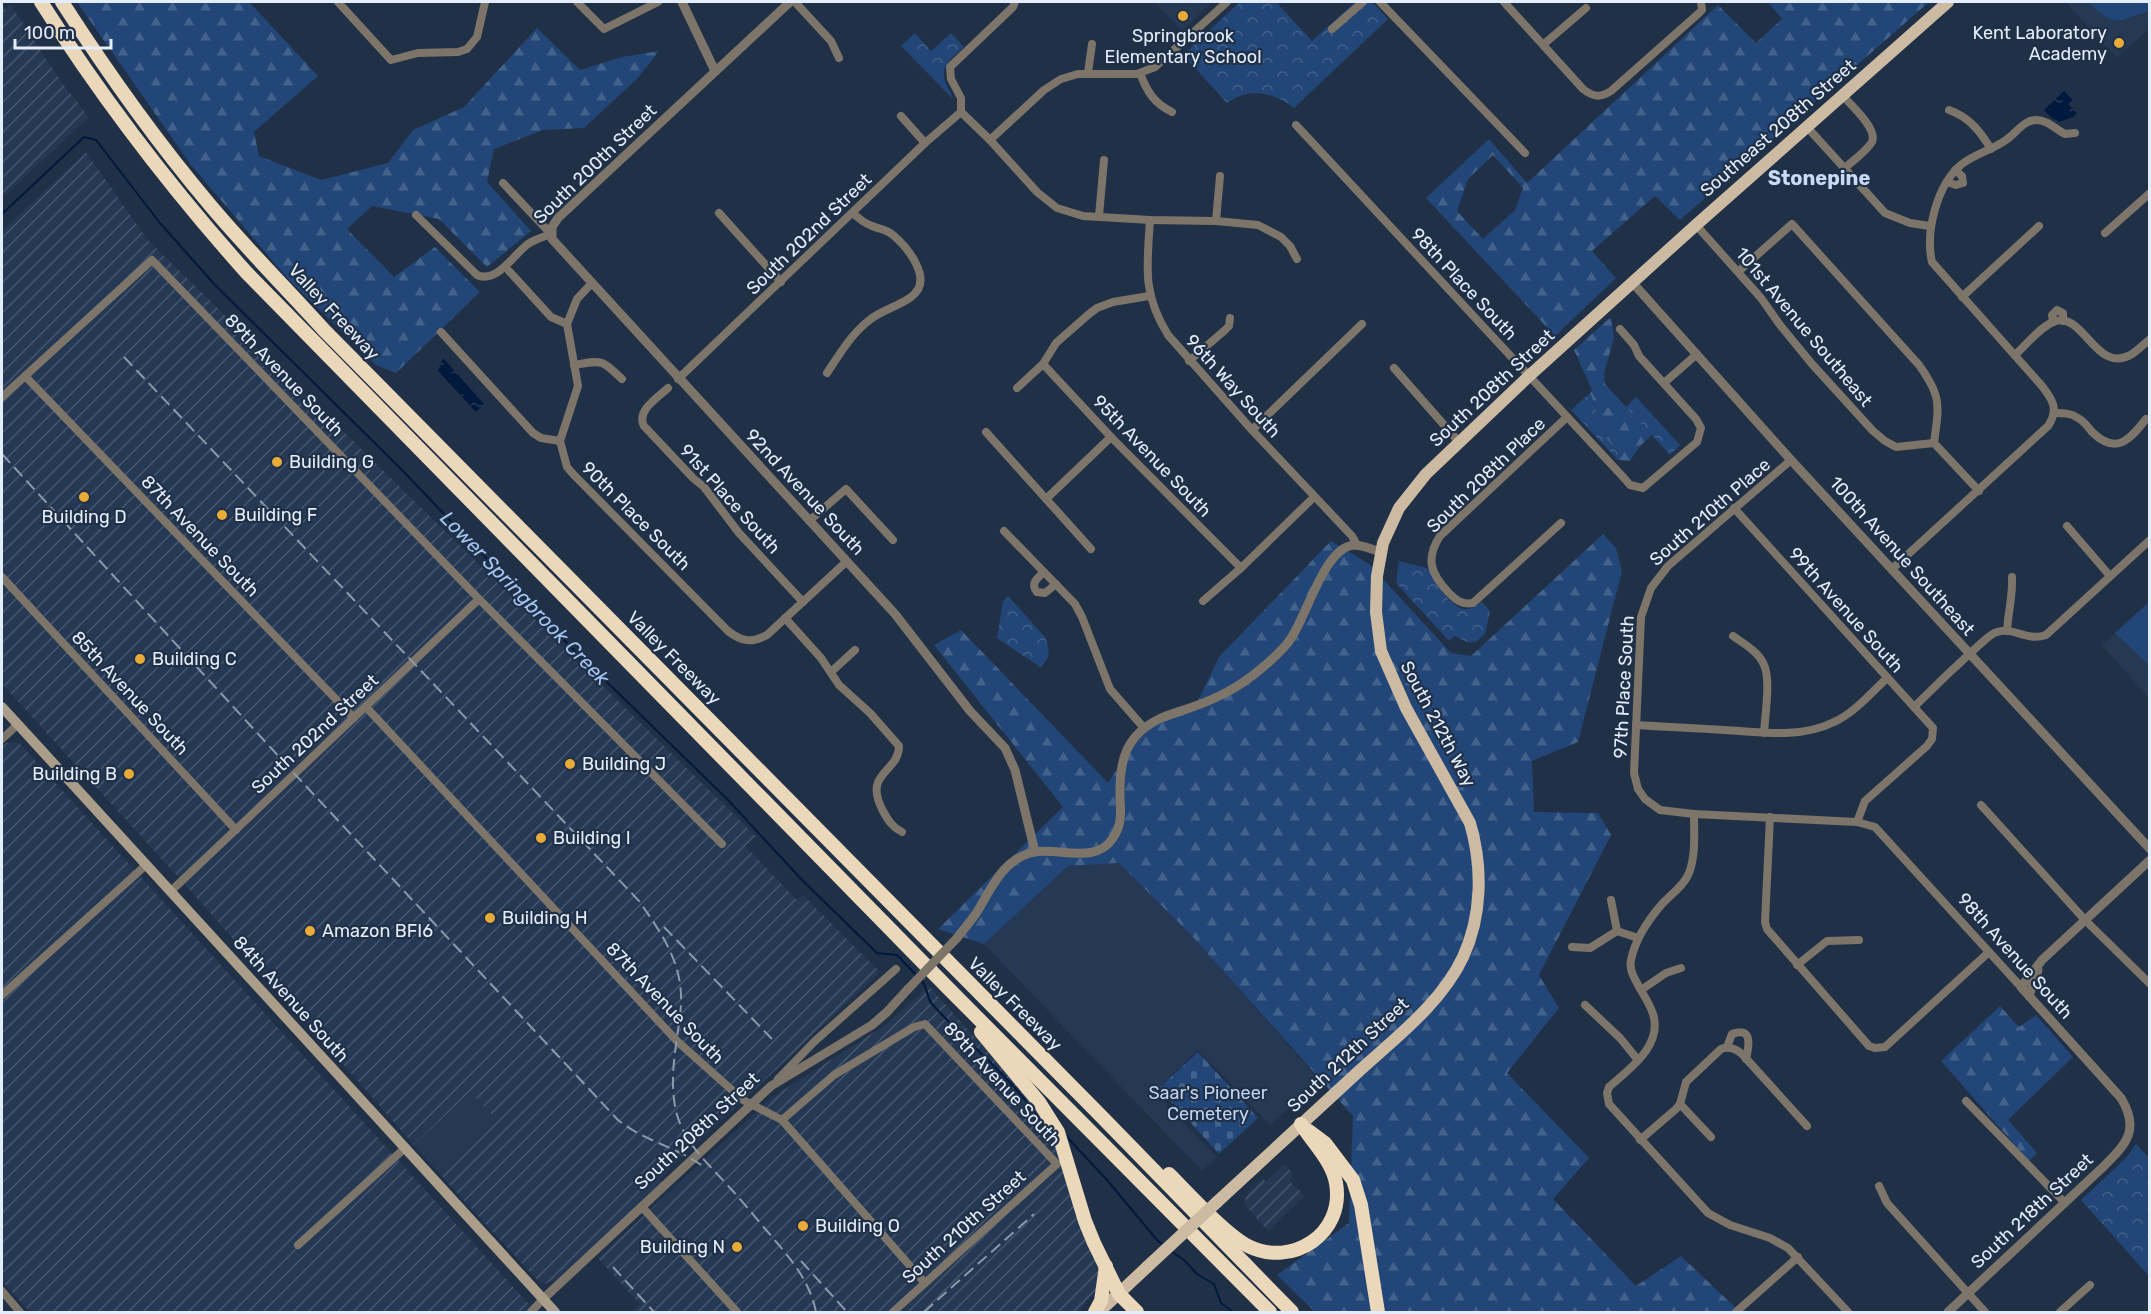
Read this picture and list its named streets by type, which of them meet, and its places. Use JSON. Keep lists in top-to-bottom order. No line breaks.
{"streets":{"highway":["Valley Freeway"],"main road":["Southeast 208th Street","South 208th Street","South 212th Way","84th Avenue South","South 212th Street"],"street":["South 200th Street","South 202nd Street","98th Place South","101st Avenue Southeast","89th Avenue South","96th Way South","95th Avenue South","South 208th Place","92nd Avenue South","91st Place South","South 210th Place","90th Place South","87th Avenue South","100th Avenue Southeast","99th Avenue South","97th Place South","85th Avenue South","98th Avenue South","South 218th Street","South 210th Street"]},"crossings":[["Southeast 208th Street","101st Avenue Southeast"],["Southeast 208th Street","South 208th Street"],["Southeast 208th Street","100th Avenue Southeast"],["South 200th Street","92nd Avenue South"],["South 202nd Street","89th Avenue South"],["South 202nd Street","92nd Avenue South"],["South 202nd Street","87th Avenue South"],["South 202nd Street","85th Avenue South"],["South 202nd Street","84th Avenue South"],["98th Place South","South 208th Street"],["98th Place South","South 208th Place"],["89th Avenue South","87th Avenue South"],["89th Avenue South","South 210th Street"],["96th Way South","South 208th Street"],["South 208th Street","92nd Avenue South"],["South 208th Street","87th Avenue South"],["South 208th Street","100th Avenue Southeast"],["South 208th Street","South 212th Way"],["South 208th Street","84th Avenue South"],["South 210th Place","100th Avenue Southeast"],["South 210th Place","99th Avenue South"],["South 210th Place","97th Place South"],["87th Avenue South","South 210th Street"],["99th Avenue South","98th Avenue South"],["South 212th Way","South 212th Street"],["98th Avenue South","South 218th Street"]],"districts":["Stonepine"],"water":["Lower Springbrook Creek"],"parks":["Saar's Pioneer Cemetery"],"places":["Springbrook Elementary School","Kent Laboratory Academy","Building G","Building D","Building F","Building C","Building J","Building B","Building I","Building H","Amazon BFI6","Building O","Building N"],"scale_bar":"100 m"}
